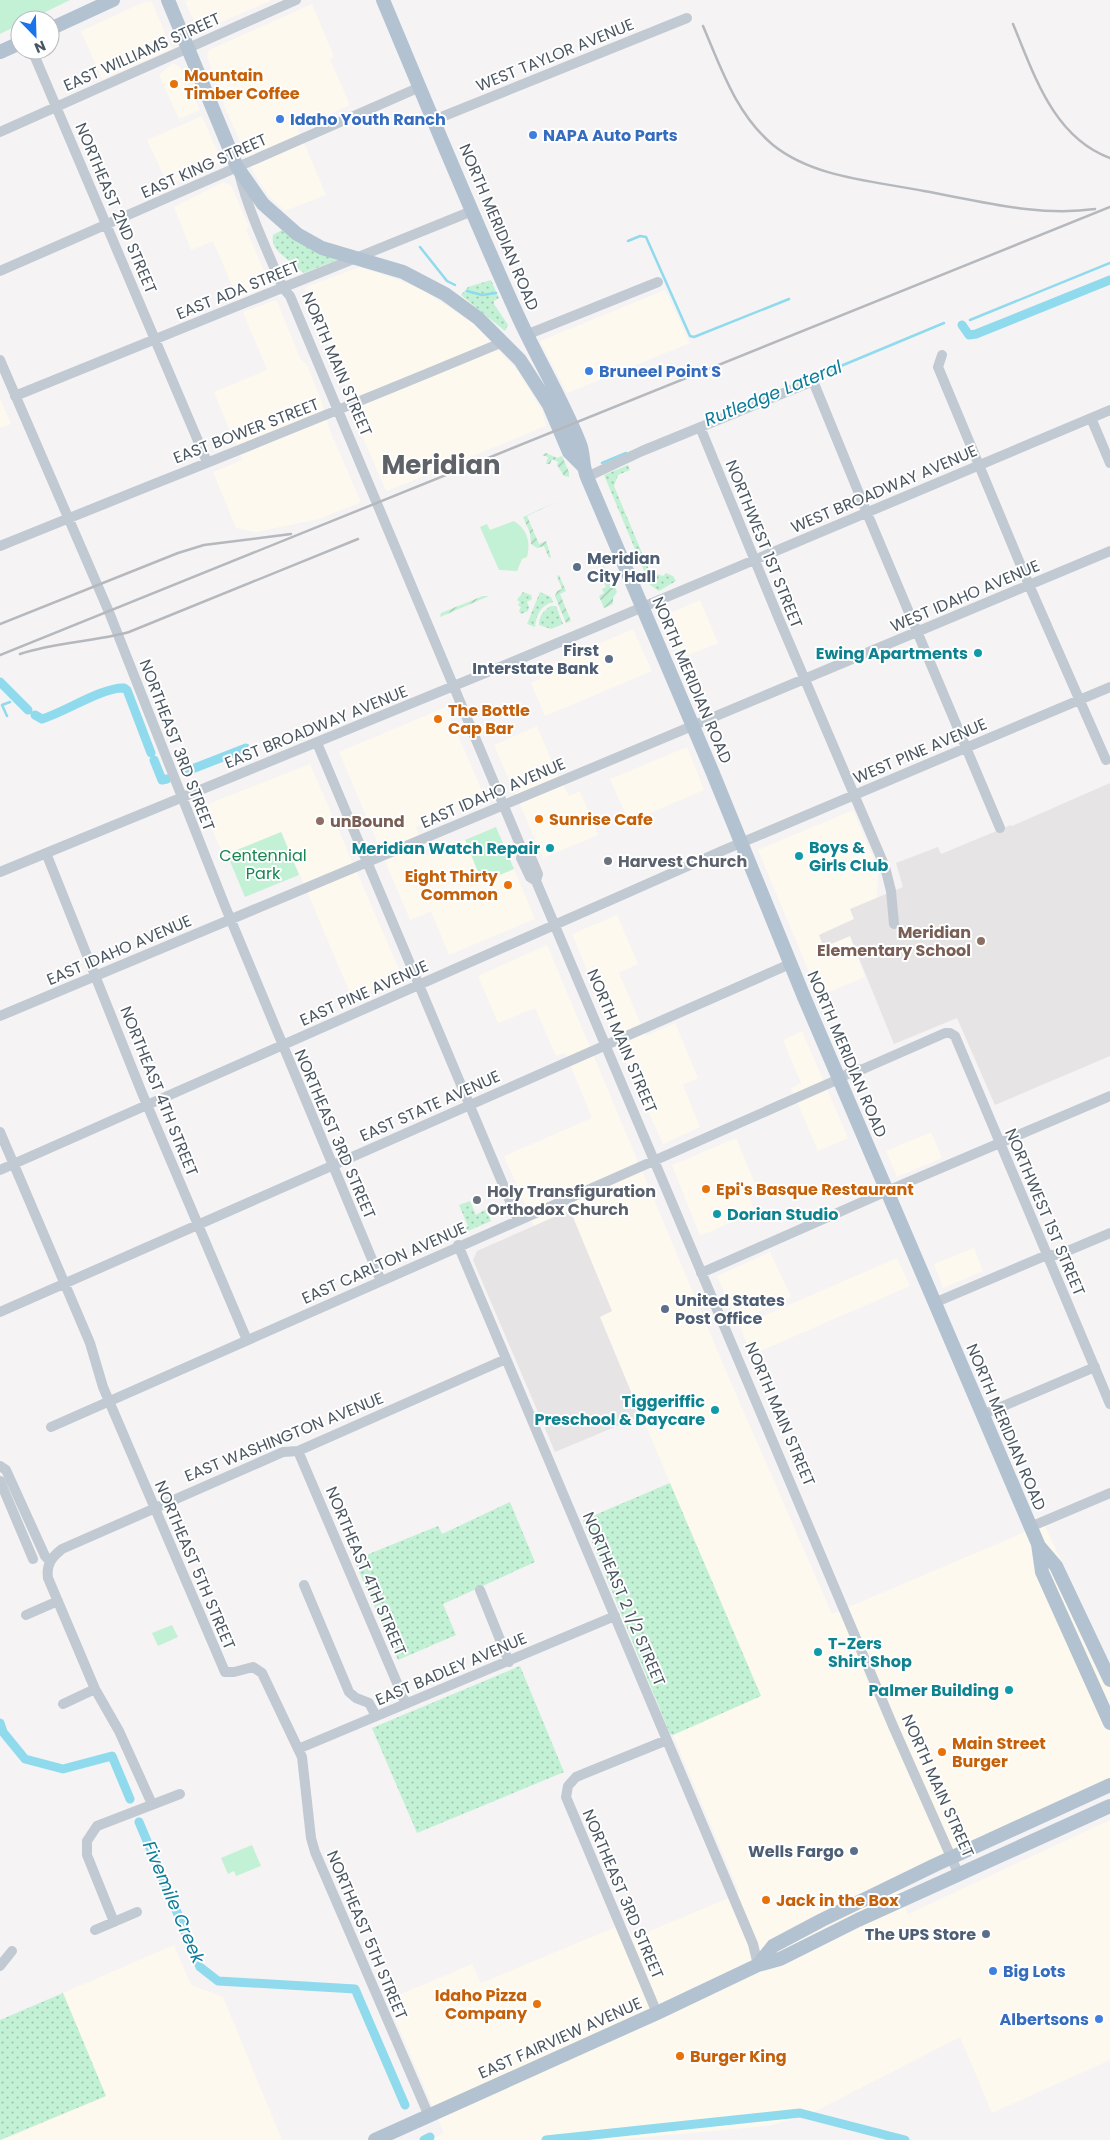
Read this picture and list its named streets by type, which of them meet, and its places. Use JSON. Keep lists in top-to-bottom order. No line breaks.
{"streets":{"main road":["NORTH MERIDIAN ROAD","NORTH MAIN STREET","EAST FAIRVIEW AVENUE"],"street":["EAST WILLIAMS STREET","WEST TAYLOR AVENUE","EAST KING STREET","NORTHEAST 2ND STREET","EAST ADA STREET","EAST BOWER STREET","WEST BROADWAY AVENUE","NORTHWEST 1ST STREET","WEST IDAHO AVENUE","EAST BROADWAY AVENUE","NORTHEAST 3RD STREET","WEST PINE AVENUE","EAST IDAHO AVENUE","EAST PINE AVENUE","NORTHEAST 4TH STREET","EAST STATE AVENUE","EAST CARLTON AVENUE","EAST WASHINGTON AVENUE","NORTHEAST 5TH STREET","NORTHEAST 2 1/2 STREET","EAST BADLEY AVENUE"]},"crossings":[["EAST WILLIAMS STREET","NORTHEAST 2ND STREET"],["EAST WILLIAMS STREET","NORTH MAIN STREET"],["WEST TAYLOR AVENUE","NORTH MERIDIAN ROAD"],["EAST KING STREET","NORTHEAST 2ND STREET"],["EAST KING STREET","NORTH MERIDIAN ROAD"],["EAST KING STREET","NORTH MAIN STREET"],["NORTHEAST 2ND STREET","EAST ADA STREET"],["NORTHEAST 2ND STREET","EAST BOWER STREET"],["NORTH MERIDIAN ROAD","EAST ADA STREET"],["NORTH MERIDIAN ROAD","NORTH MAIN STREET"],["NORTH MERIDIAN ROAD","EAST BOWER STREET"],["NORTH MERIDIAN ROAD","WEST BROADWAY AVENUE"],["NORTH MERIDIAN ROAD","WEST IDAHO AVENUE"],["NORTH MERIDIAN ROAD","EAST BROADWAY AVENUE"],["NORTH MERIDIAN ROAD","WEST PINE AVENUE"],["NORTH MERIDIAN ROAD","EAST IDAHO AVENUE"],["NORTH MERIDIAN ROAD","EAST PINE AVENUE"],["NORTH MERIDIAN ROAD","EAST STATE AVENUE"],["NORTH MERIDIAN ROAD","EAST CARLTON AVENUE"],["EAST ADA STREET","NORTH MAIN STREET"],["EAST ADA STREET","NORTHEAST 3RD STREET"],["NORTH MAIN STREET","EAST BOWER STREET"],["NORTH MAIN STREET","EAST BROADWAY AVENUE"],["NORTH MAIN STREET","EAST IDAHO AVENUE"],["NORTH MAIN STREET","EAST PINE AVENUE"],["NORTH MAIN STREET","EAST STATE AVENUE"],["NORTH MAIN STREET","EAST CARLTON AVENUE"],["NORTH MAIN STREET","EAST FAIRVIEW AVENUE"],["EAST BOWER STREET","NORTHEAST 3RD STREET"],["WEST BROADWAY AVENUE","NORTHWEST 1ST STREET"],["WEST BROADWAY AVENUE","EAST BROADWAY AVENUE"],["NORTHWEST 1ST STREET","WEST IDAHO AVENUE"],["NORTHWEST 1ST STREET","WEST PINE AVENUE"],["NORTHWEST 1ST STREET","EAST CARLTON AVENUE"],["WEST IDAHO AVENUE","EAST IDAHO AVENUE"],["EAST BROADWAY AVENUE","NORTHEAST 3RD STREET"],["EAST BROADWAY AVENUE","NORTHEAST 4TH STREET"],["NORTHEAST 3RD STREET","EAST IDAHO AVENUE"],["NORTHEAST 3RD STREET","EAST PINE AVENUE"],["NORTHEAST 3RD STREET","EAST STATE AVENUE"],["NORTHEAST 3RD STREET","EAST CARLTON AVENUE"],["NORTHEAST 3RD STREET","NORTHEAST 2 1/2 STREET"],["NORTHEAST 3RD STREET","EAST FAIRVIEW AVENUE"],["WEST PINE AVENUE","EAST PINE AVENUE"],["EAST IDAHO AVENUE","NORTHEAST 4TH STREET"],["EAST PINE AVENUE","NORTHEAST 4TH STREET"],["EAST PINE AVENUE","NORTHEAST 5TH STREET"],["NORTHEAST 4TH STREET","EAST STATE AVENUE"],["NORTHEAST 4TH STREET","EAST CARLTON AVENUE"],["NORTHEAST 4TH STREET","EAST WASHINGTON AVENUE"],["NORTHEAST 4TH STREET","EAST BADLEY AVENUE"],["EAST STATE AVENUE","NORTHEAST 5TH STREET"],["EAST CARLTON AVENUE","NORTHEAST 5TH STREET"],["EAST CARLTON AVENUE","NORTHEAST 2 1/2 STREET"],["EAST WASHINGTON AVENUE","NORTHEAST 5TH STREET"],["EAST WASHINGTON AVENUE","NORTHEAST 2 1/2 STREET"],["NORTHEAST 5TH STREET","EAST BADLEY AVENUE"],["NORTHEAST 5TH STREET","EAST FAIRVIEW AVENUE"],["NORTHEAST 2 1/2 STREET","EAST BADLEY AVENUE"],["NORTHEAST 2 1/2 STREET","EAST FAIRVIEW AVENUE"]],"districts":["Meridian"],"water":["Rutledge Lateral","Fivemile Creek"],"parks":["Centennial Park"],"places":["Mountain Timber Coffee","Idaho Youth Ranch","NAPA Auto Parts","Bruneel Point S","Meridian City Hall","Ewing Apartments","First Interstate Bank","The Bottle Cap Bar","Sunrise Cafe","unBound","Meridian Watch Repair","Boys & Girls Club","Harvest Church","Eight Thirty Common","Meridian Elementary School","Epi's Basque Restaurant","Holy Transfiguration Orthodox Church","Dorian Studio","United States Post Office","Tiggeriffic Preschool & Daycare","T-Zers Shirt Shop","Palmer Building","Main Street Burger","Wells Fargo","Jack in the Box","The UPS Store","Big Lots","Idaho Pizza Company","Albertsons","Burger King"],"north":"bottom right"}
